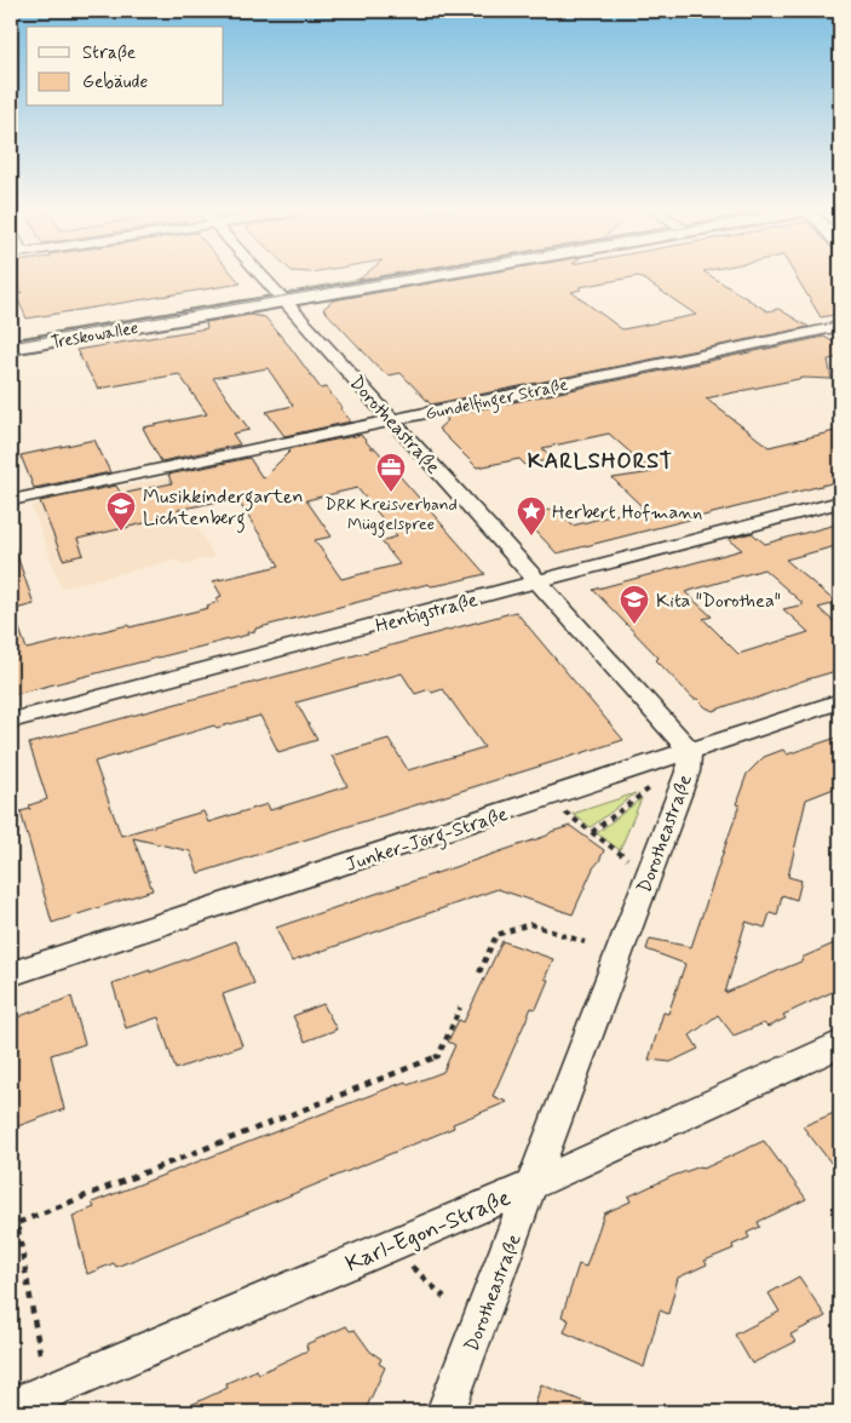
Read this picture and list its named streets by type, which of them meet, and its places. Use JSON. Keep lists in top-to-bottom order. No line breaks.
{"streets":{"main road":["Treskowallee"],"street":["Gundelfinger Straße","Dorotheastraße","Hentigstraße","Junker-Jörg-Straße","Karl-Egon-Straße"]},"crossings":[["Treskowallee","Dorotheastraße"],["Gundelfinger Straße","Dorotheastraße"],["Dorotheastraße","Hentigstraße"],["Dorotheastraße","Junker-Jörg-Straße"],["Dorotheastraße","Karl-Egon-Straße"]],"districts":["KARLSHORST"],"places":{"office":["DRK Kreisverband Müggelspree"],"school or university":["Musikkindergarten Lichtenberg","Kita \"Dorothea\""],"place":["Herbert Hofmann"]},"legend":["Straße","Gebäude"]}
